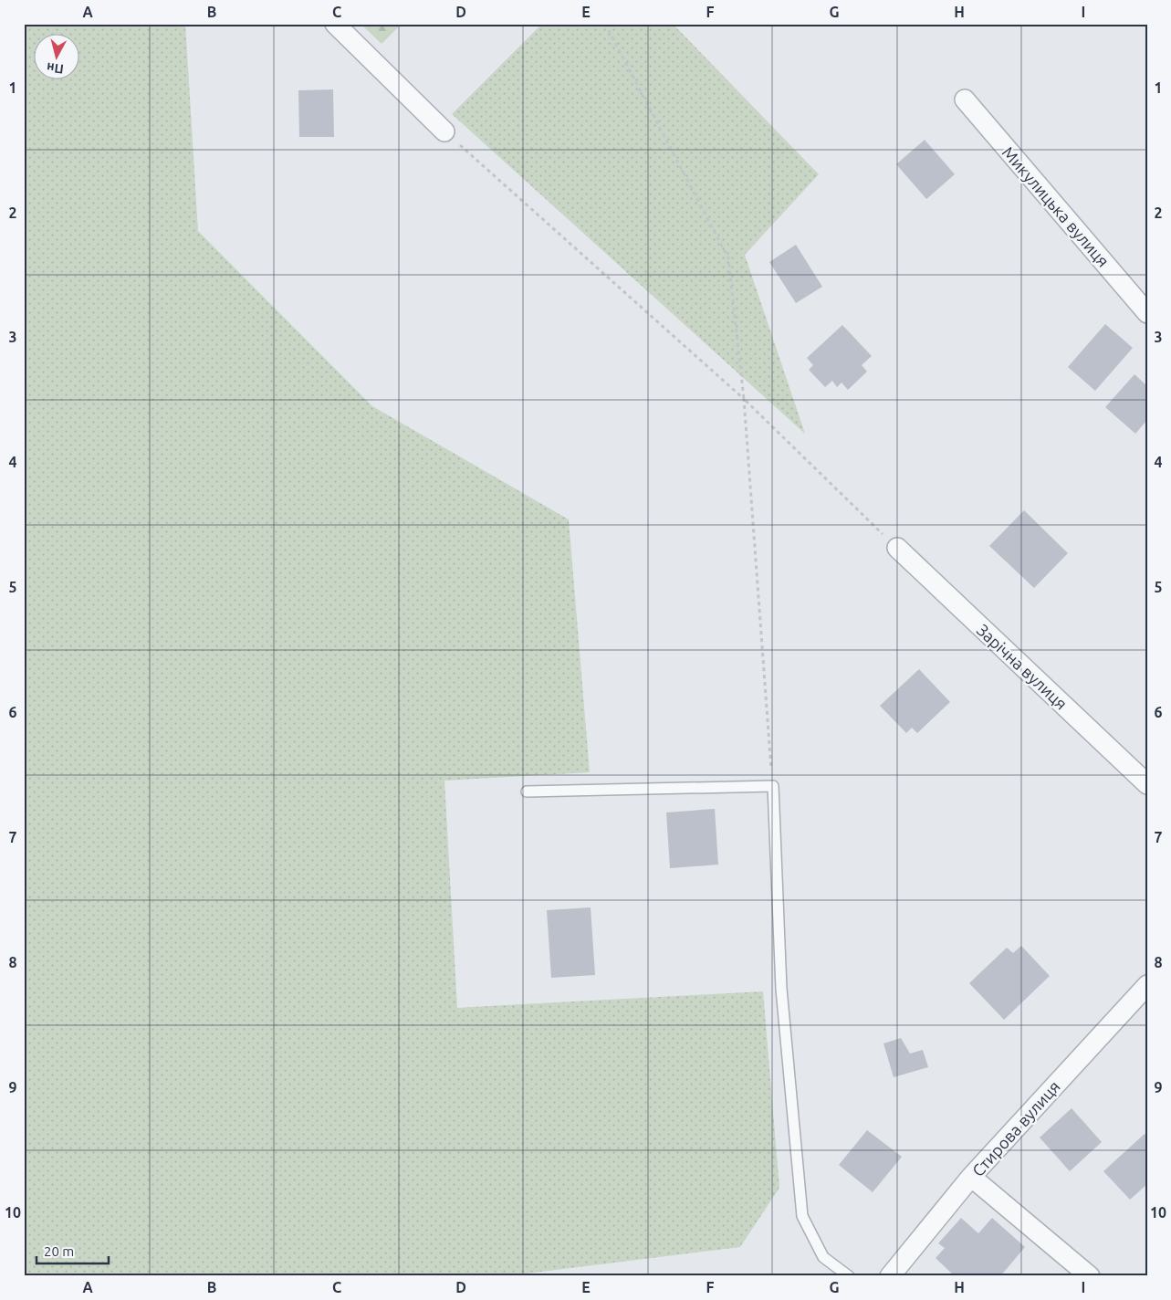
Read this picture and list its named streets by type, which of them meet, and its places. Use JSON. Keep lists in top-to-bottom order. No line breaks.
{"streets":{"street":["Микулицька вулиця","Зарічна вулиця","Стирова вулиця"]},"scale_bar":"20 m","north":"bottom","grid":{"columns":["A","B","C","D","E","F","G","H","I"],"rows":["1","2","3","4","5","6","7","8","9","10"]}}
